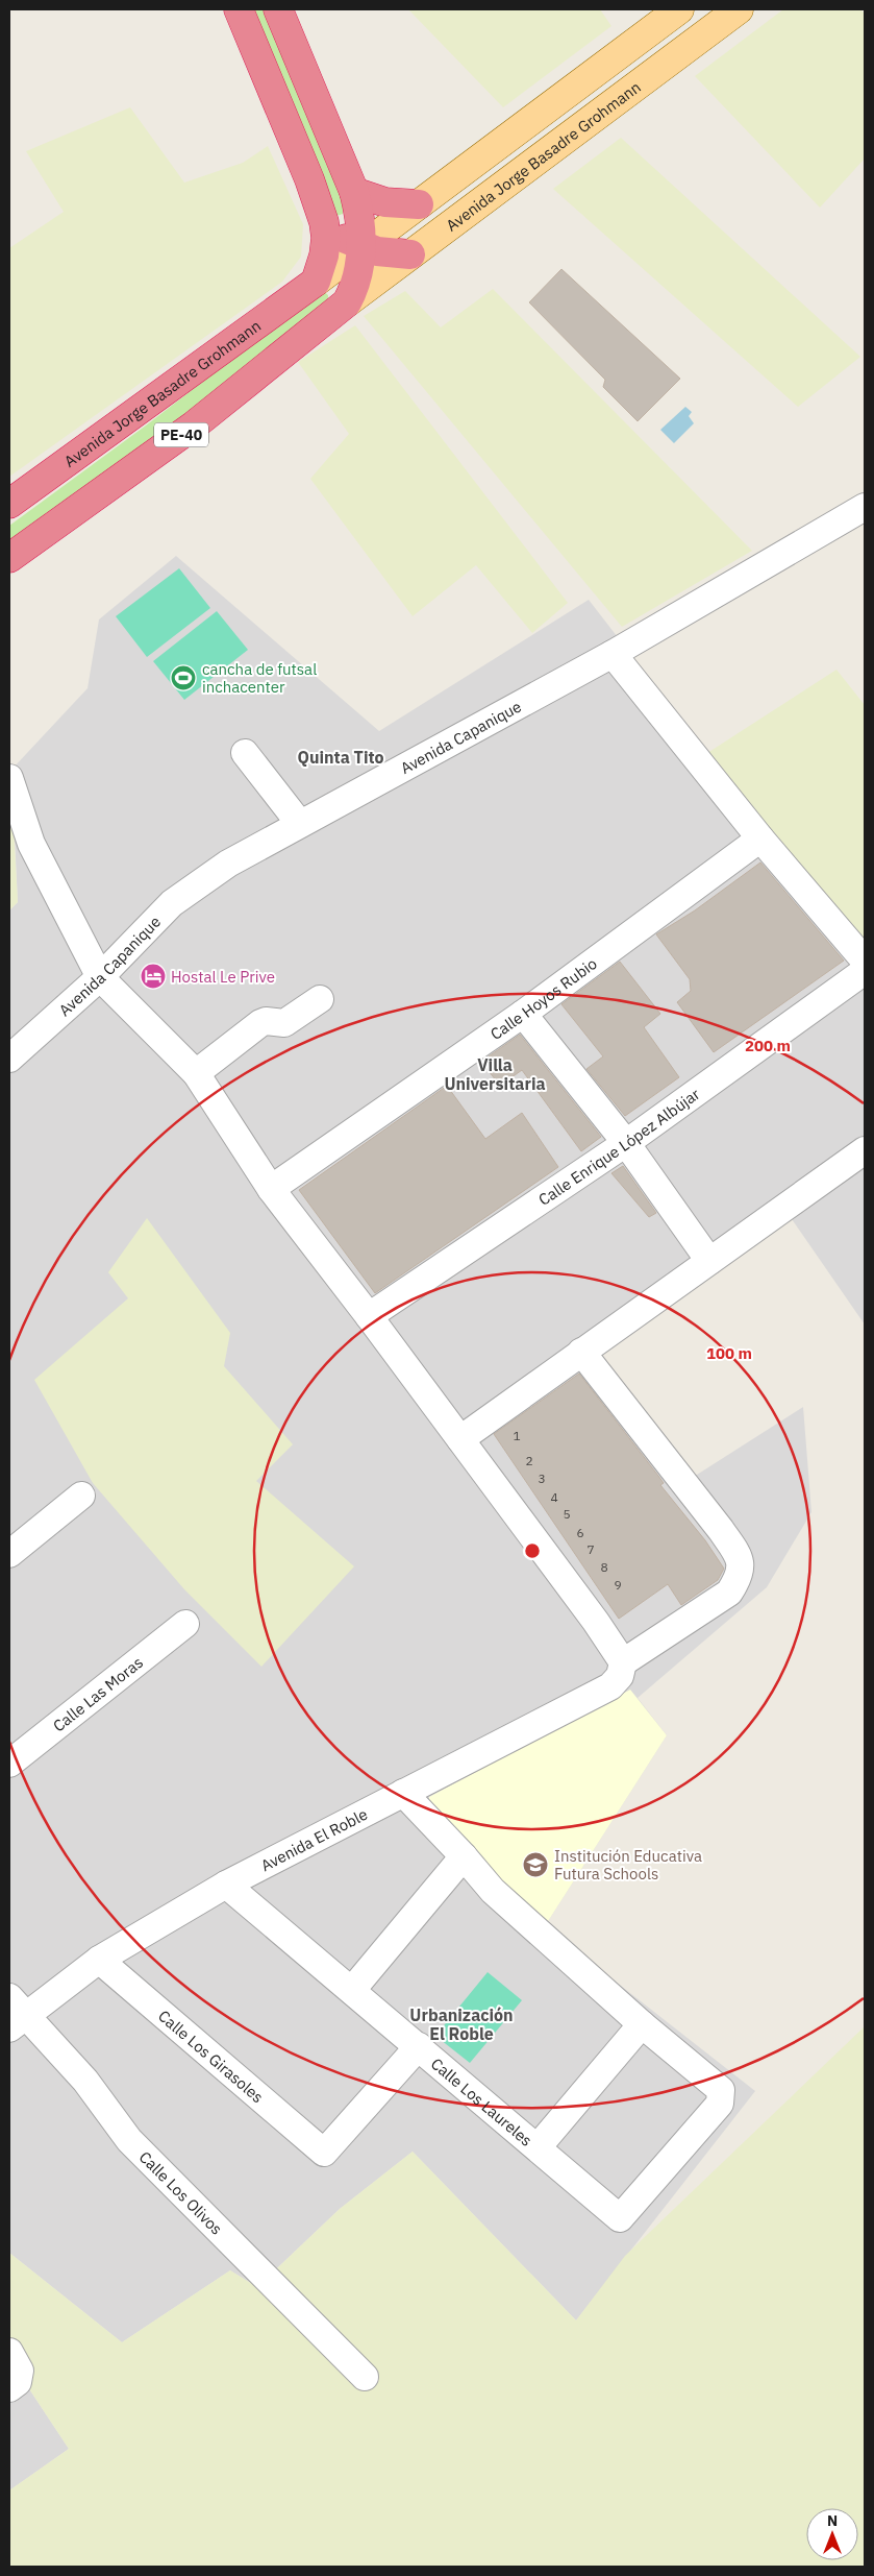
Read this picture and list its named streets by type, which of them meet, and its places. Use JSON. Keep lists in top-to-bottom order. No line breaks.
{"streets":{"highway":["Avenida Jorge Basadre Grohmann","PE-40"],"street":["Avenida Capanique","Calle Hoyos Rubio","Calle Enrique López Albújar","Calle Las Moras","Avenida El Roble","Calle Los Girasoles","Calle Los Laureles","Calle Los Olivos"]},"crossings":[["Avenida El Roble","Calle Los Girasoles"],["Avenida El Roble","Calle Los Laureles"],["Avenida El Roble","Calle Los Olivos"],["Calle Los Girasoles","Calle Los Laureles"]],"districts":["Quinta Tito","Villa Universitaria","Urbanización El Roble"],"places":{"sports":["cancha de futsal inchacenter"],"hotel":["Hostal Le Prive"],"school or university":["Institución Educativa Futura Schools"]},"house_numbers":["1","2","3","4","5","6","7","8","9"],"north":"top","rings":["200 m","100 m"]}
